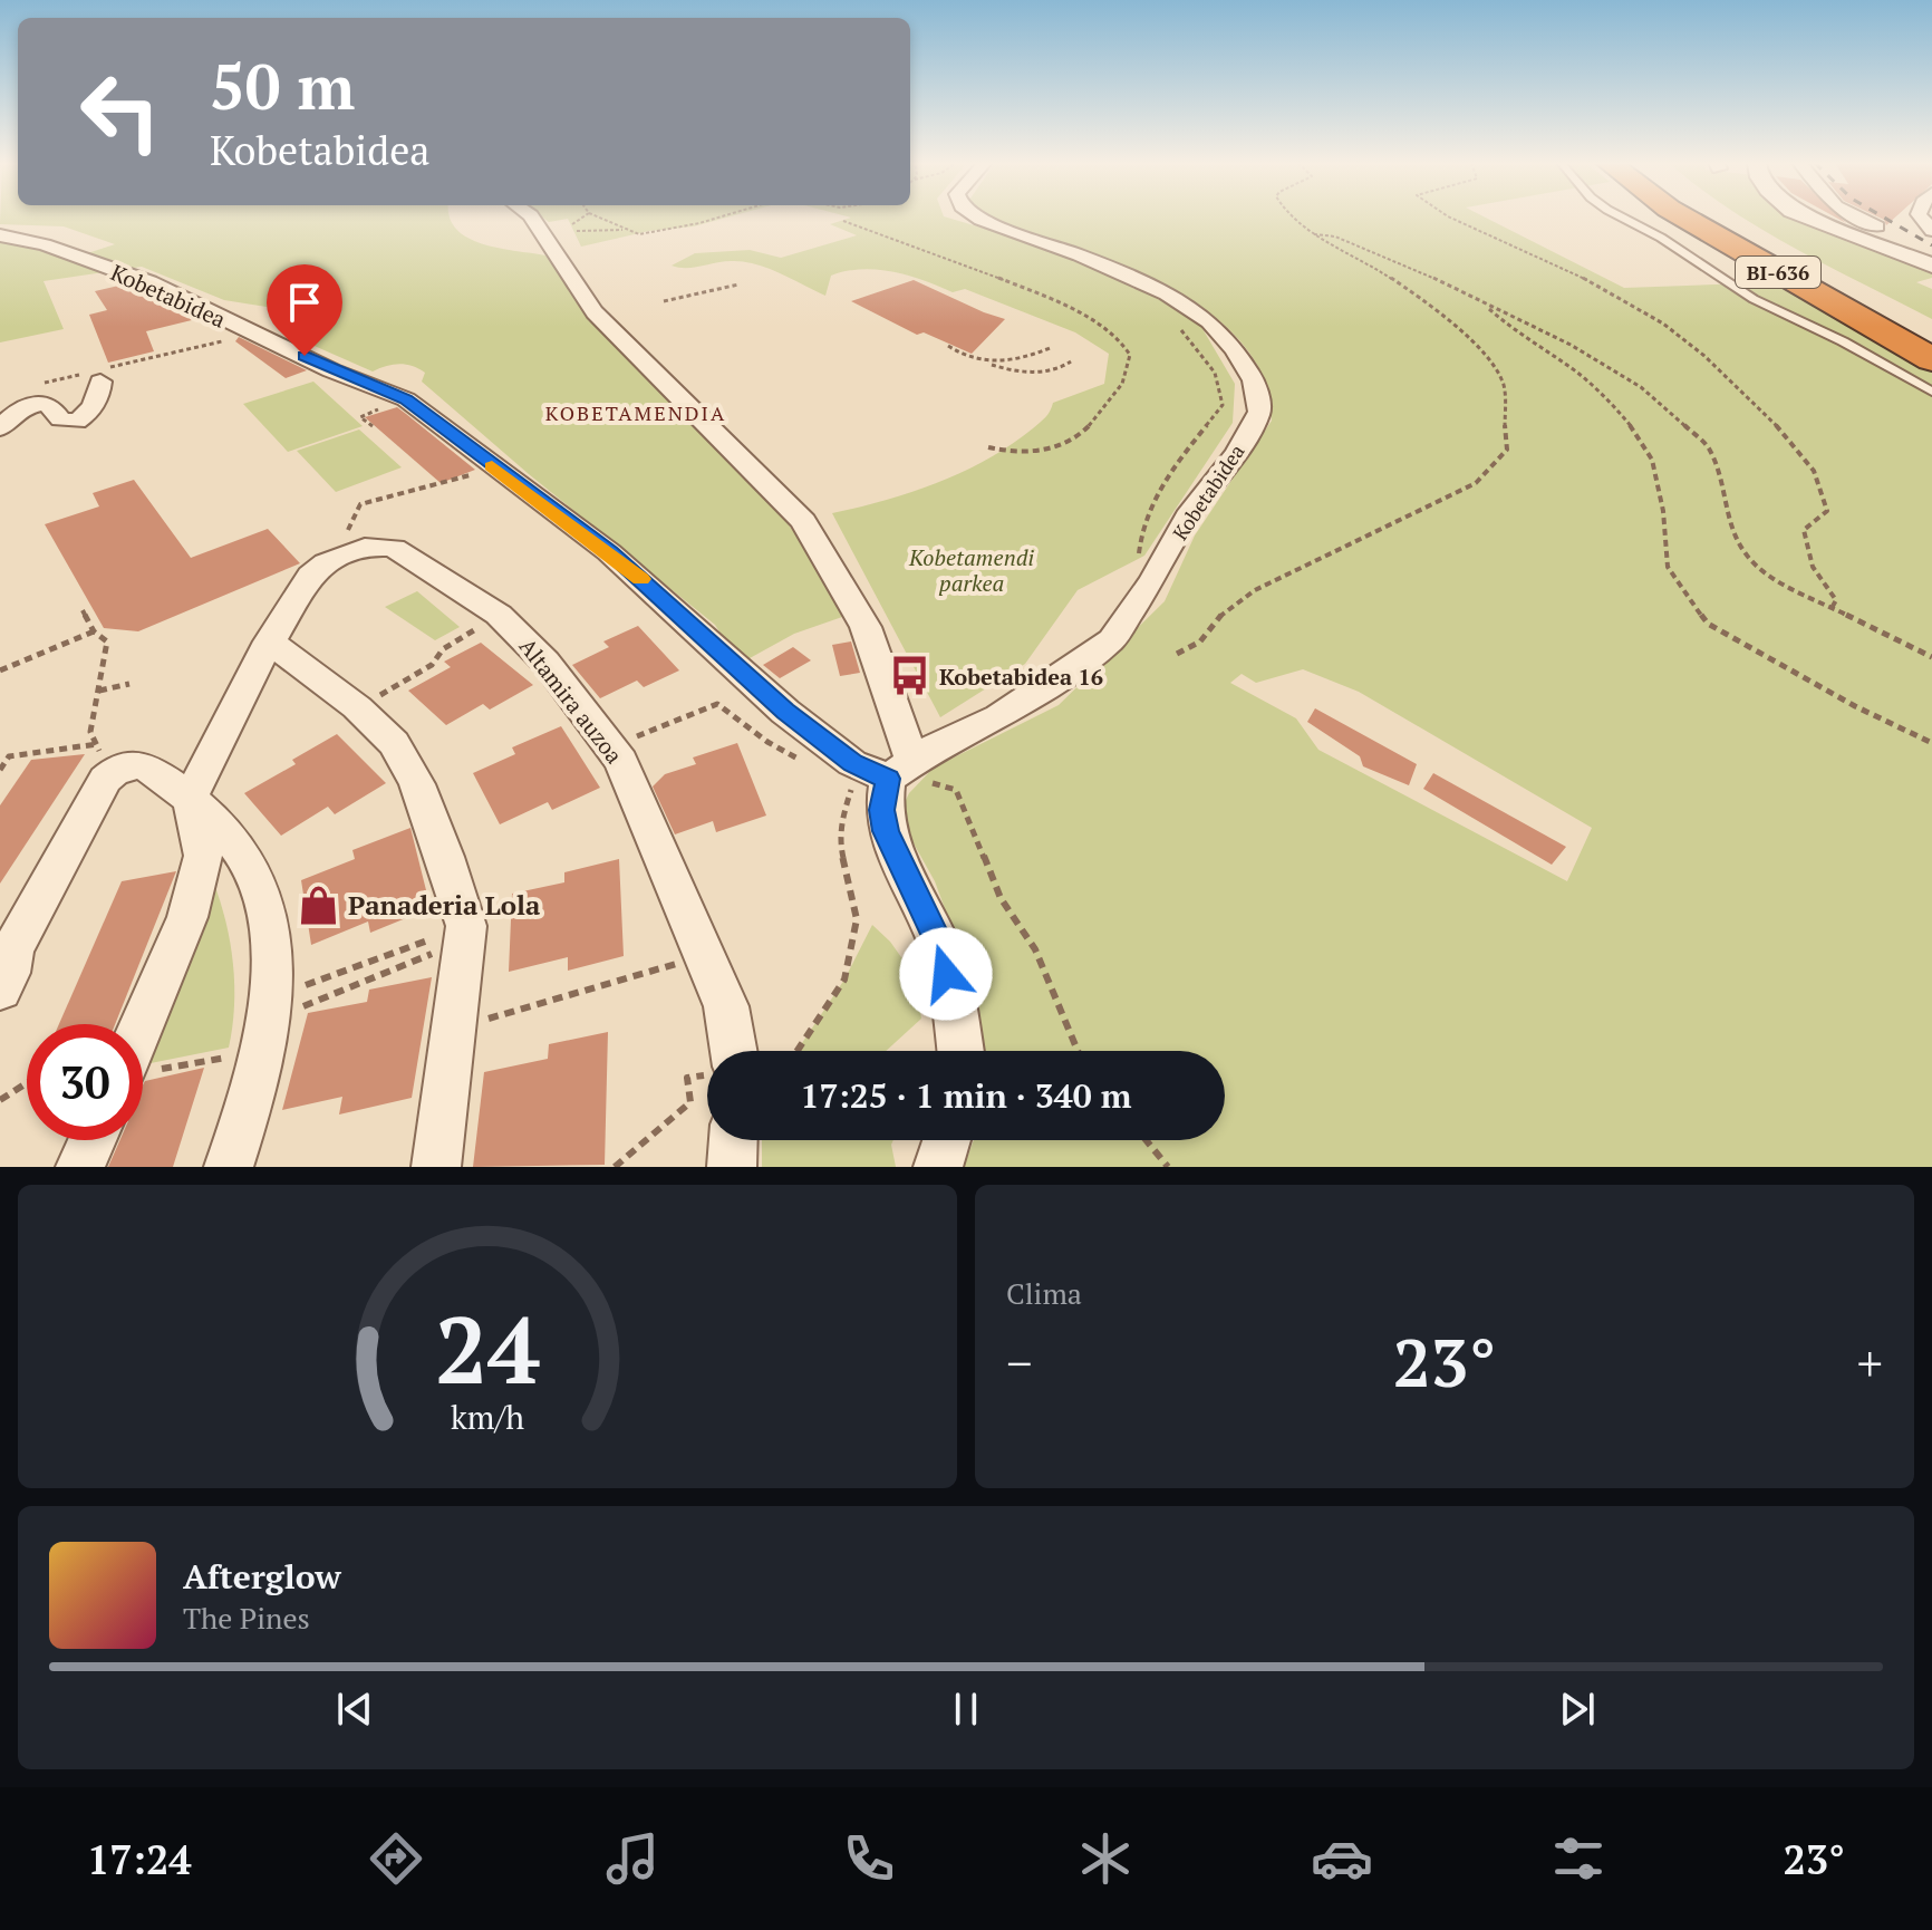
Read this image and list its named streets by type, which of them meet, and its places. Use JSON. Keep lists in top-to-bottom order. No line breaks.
{"streets":{"highway":["BI-636"],"street":["Kobetabidea","Altamira auzoa"]},"districts":["KOBETAMENDIA"],"parks":["Kobetamendi parkea"],"places":{"bus stop":["Kobetabidea 16"],"shop":["Panaderia Lola"]},"page":{"turn":["50 m","Kobetabidea"],"limit":"30","trip":"17:25 · 1 min · 340 m","tile":"Clima","heat":["−","23°","+"],"song":["Afterglow","The Pines"],"tabs":["17:24","23°"],"gauge":["24","km/h"]}}
